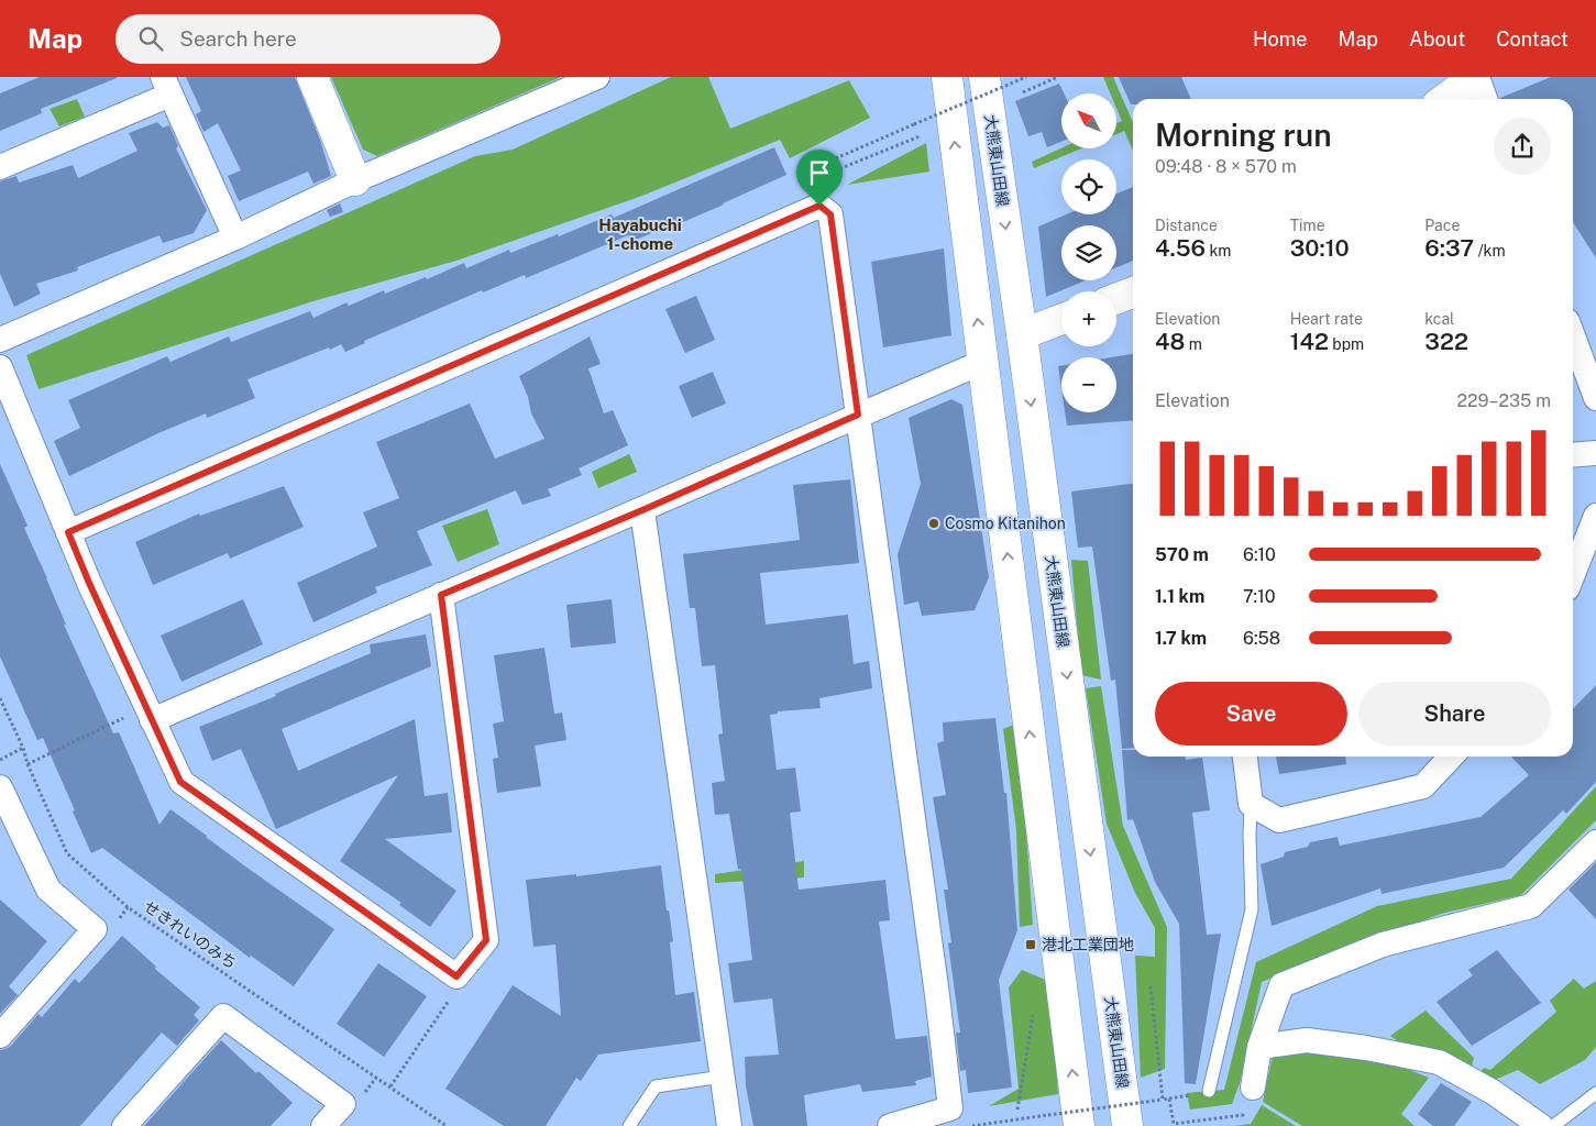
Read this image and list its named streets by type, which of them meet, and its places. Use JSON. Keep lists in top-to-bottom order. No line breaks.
{"streets":{"street":["大熊東山田線"],"path":["せきれいのみち"]},"districts":["Hayabuchi 1-chome"],"places":{"other":["Cosmo Kitanihon"],"transit":["港北工業団地"]},"north":"top left","page":{"header":"Map","search":"Search here","nav":["Home","Map","About","Contact"],"map_buttons":["+","−"],"heading":["Morning run","09:48 · 8 × 570 m"],"stats":[["Distance","4.56 km"],["Time","30:10"],["Pace","6:37 /km"],["Elevation","48 m"],["Heart rate","142 bpm"],["kcal","322"]],"chart":["Elevation","229–235 m"],"list":[{"name":"570 m","note":"6:10"},{"name":"1.1 km","note":"7:10"},{"name":"1.7 km","note":"6:58"}],"buttons":["Save","Share"]}}
